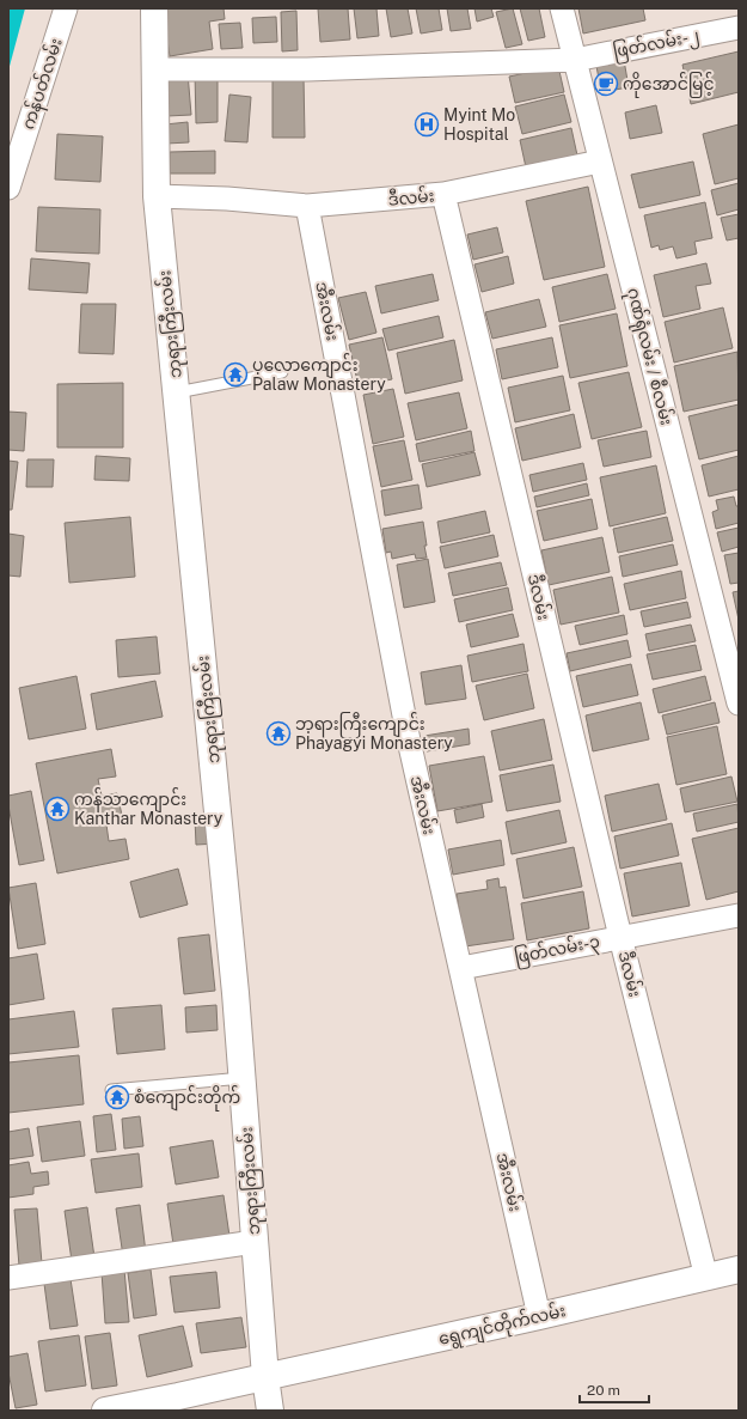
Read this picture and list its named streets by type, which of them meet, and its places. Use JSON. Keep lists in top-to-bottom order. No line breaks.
{"streets":{"main road":["ဘုရားကြီးလမ်း","ရွေကျင်တိုက်လမ်း"],"street":["ဖြတ်လမ်း-၂","ကန်ပတ်လမ်း","ဒီလမ်း","အီးလမ်း","ဂုဏ်ရုံလမ်း / စီလမ်း","ဖြတ်လမ်း-၃"]},"crossings":[["ဖြတ်လမ်း-၂","ဘုရားကြီးလမ်း"],["ဖြတ်လမ်း-၂","ဂုဏ်ရုံလမ်း / စီလမ်း"],["ဒီလမ်း","အီးလမ်း"],["ဒီလမ်း","ဘုရားကြီးလမ်း"],["ဒီလမ်း","ဖြတ်လမ်း-၃"],["ဒီလမ်း","ရွေကျင်တိုက်လမ်း"],["အီးလမ်း","ဖြတ်လမ်း-၃"],["အီးလမ်း","ရွေကျင်တိုက်လမ်း"],["ဘုရားကြီးလမ်း","ရွေကျင်တိုက်လမ်း"]],"places":{"cafe":["ကိုအောင်မြင့်"],"hospital":["Myint Mo Hospital"],"temple":["ပုလောကျောင်း Palaw Monastery","ဘုရားကြီးကျောင်း Phayagyi Monastery","ကန်သာကျောင်း Kanthar Monastery","စံကျောင်းတိုက်"]},"scale_bar":"20 m"}
